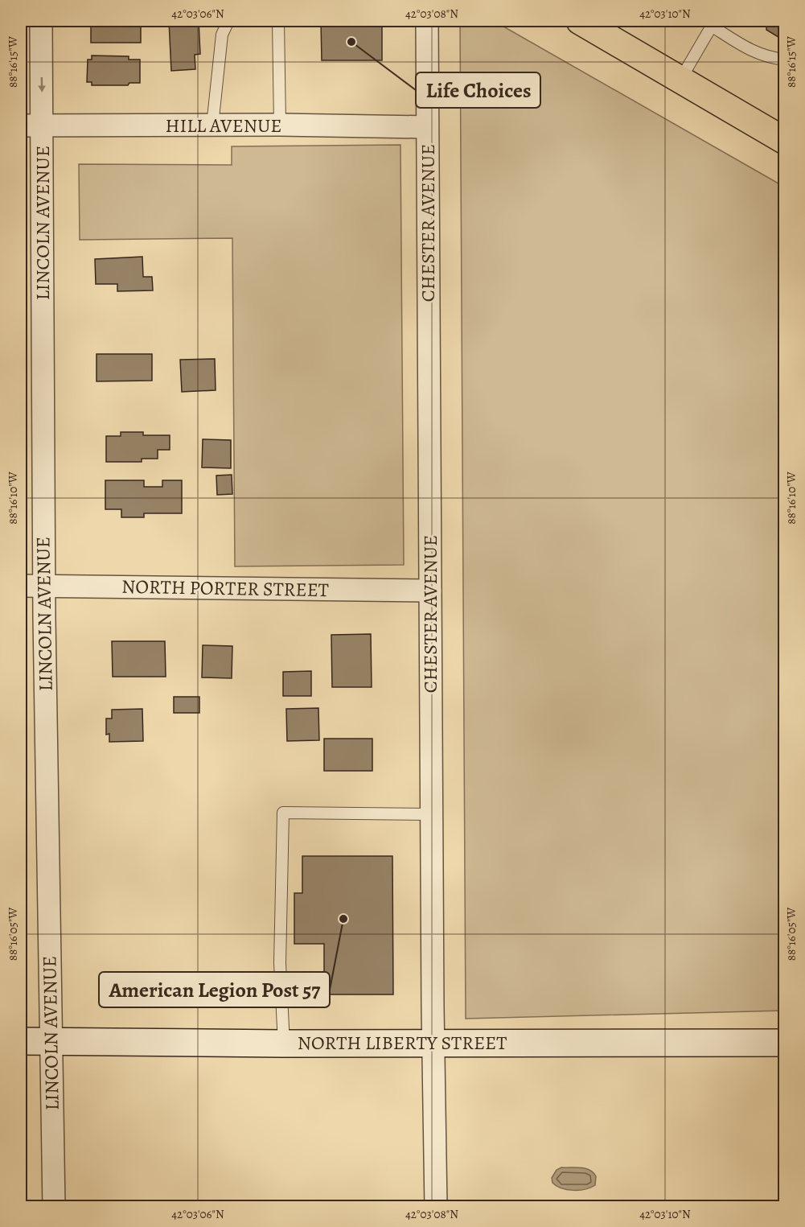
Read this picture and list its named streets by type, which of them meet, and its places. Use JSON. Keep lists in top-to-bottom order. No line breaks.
{"streets":{"main road":["NORTH LIBERTY STREET"],"street":["HILL AVENUE","LINCOLN AVENUE","CHESTER AVENUE","NORTH PORTER STREET"]},"crossings":[["HILL AVENUE","LINCOLN AVENUE"],["HILL AVENUE","CHESTER AVENUE"],["LINCOLN AVENUE","NORTH PORTER STREET"],["LINCOLN AVENUE","NORTH LIBERTY STREET"],["CHESTER AVENUE","NORTH PORTER STREET"],["CHESTER AVENUE","NORTH LIBERTY STREET"]],"places":["Life Choices","American Legion Post 57"],"coordinates":["42°03'06\"N","42°03'08\"N","42°03'10\"N","88°16'15\"W","88°16'10\"W","88°16'05\"W"]}
